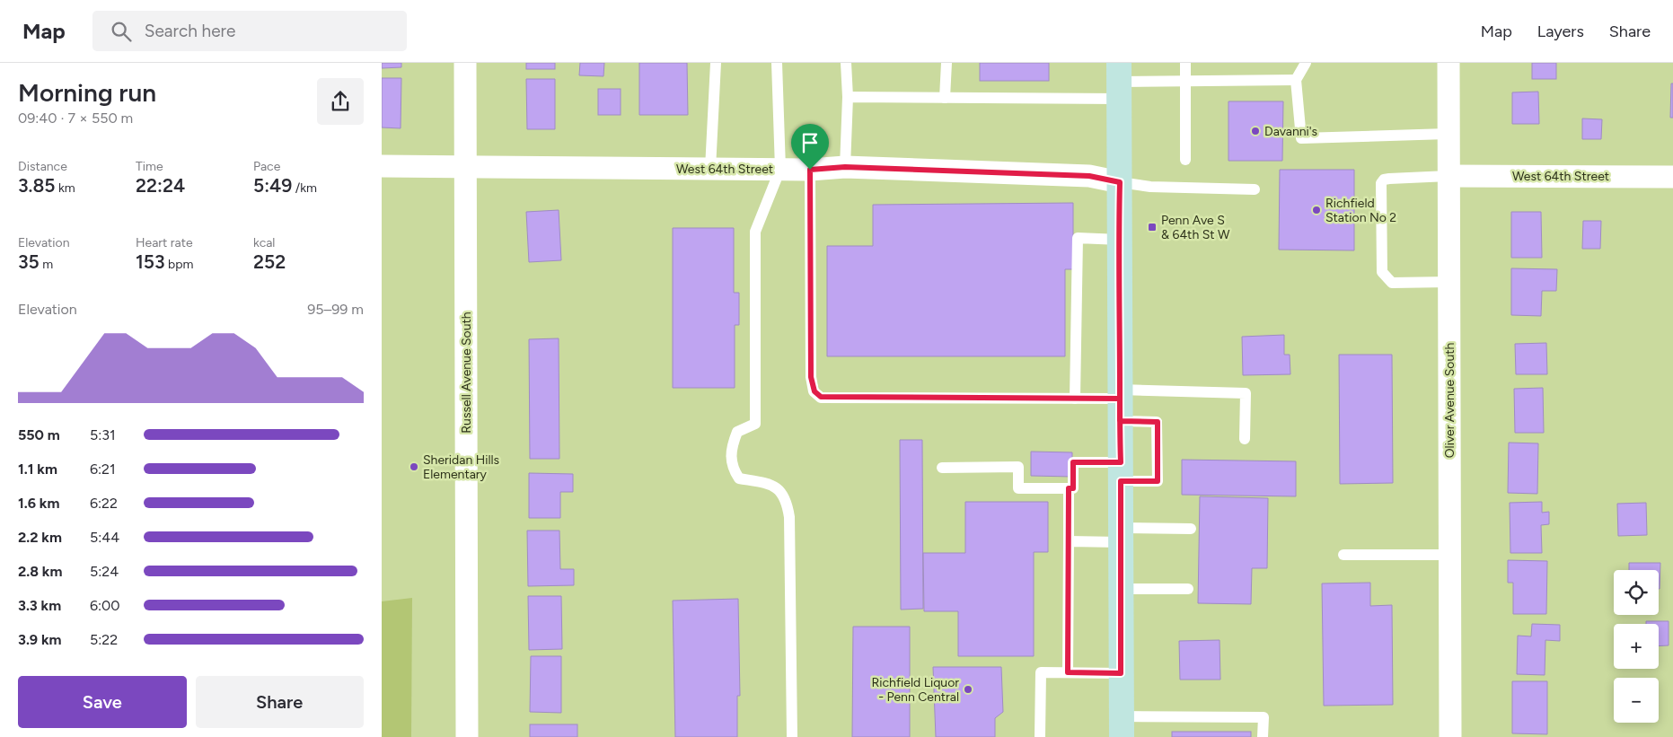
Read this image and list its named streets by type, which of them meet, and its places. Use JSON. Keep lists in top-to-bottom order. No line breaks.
{"streets":{"street":["West 64th Street","Russell Avenue South","Oliver Avenue South"]},"crossings":[["West 64th Street","Russell Avenue South"],["West 64th Street","Oliver Avenue South"]],"places":{"other":["Davanni's","Richfield Station No 2","Sheridan Hills Elementary","Richfield Liquor - Penn Central"],"transit":["Penn Ave S & 64th St W"]},"page":{"header":"Map","search":"Search here","nav":["Map","Layers","Share"],"heading":["Morning run","09:40 · 7 × 550 m"],"stats":[["Distance","3.85 km"],["Time","22:24"],["Pace","5:49 /km"],["Elevation","35 m"],["Heart rate","153 bpm"],["kcal","252"]],"chart":["Elevation","95–99 m"],"list":[{"name":"550 m","note":"5:31"},{"name":"1.1 km","note":"6:21"},{"name":"1.6 km","note":"6:22"},{"name":"2.2 km","note":"5:44"},{"name":"2.8 km","note":"5:24"},{"name":"3.3 km","note":"6:00"},{"name":"3.9 km","note":"5:22"}],"map_buttons":["+","−"],"buttons":["Save","Share"]}}
